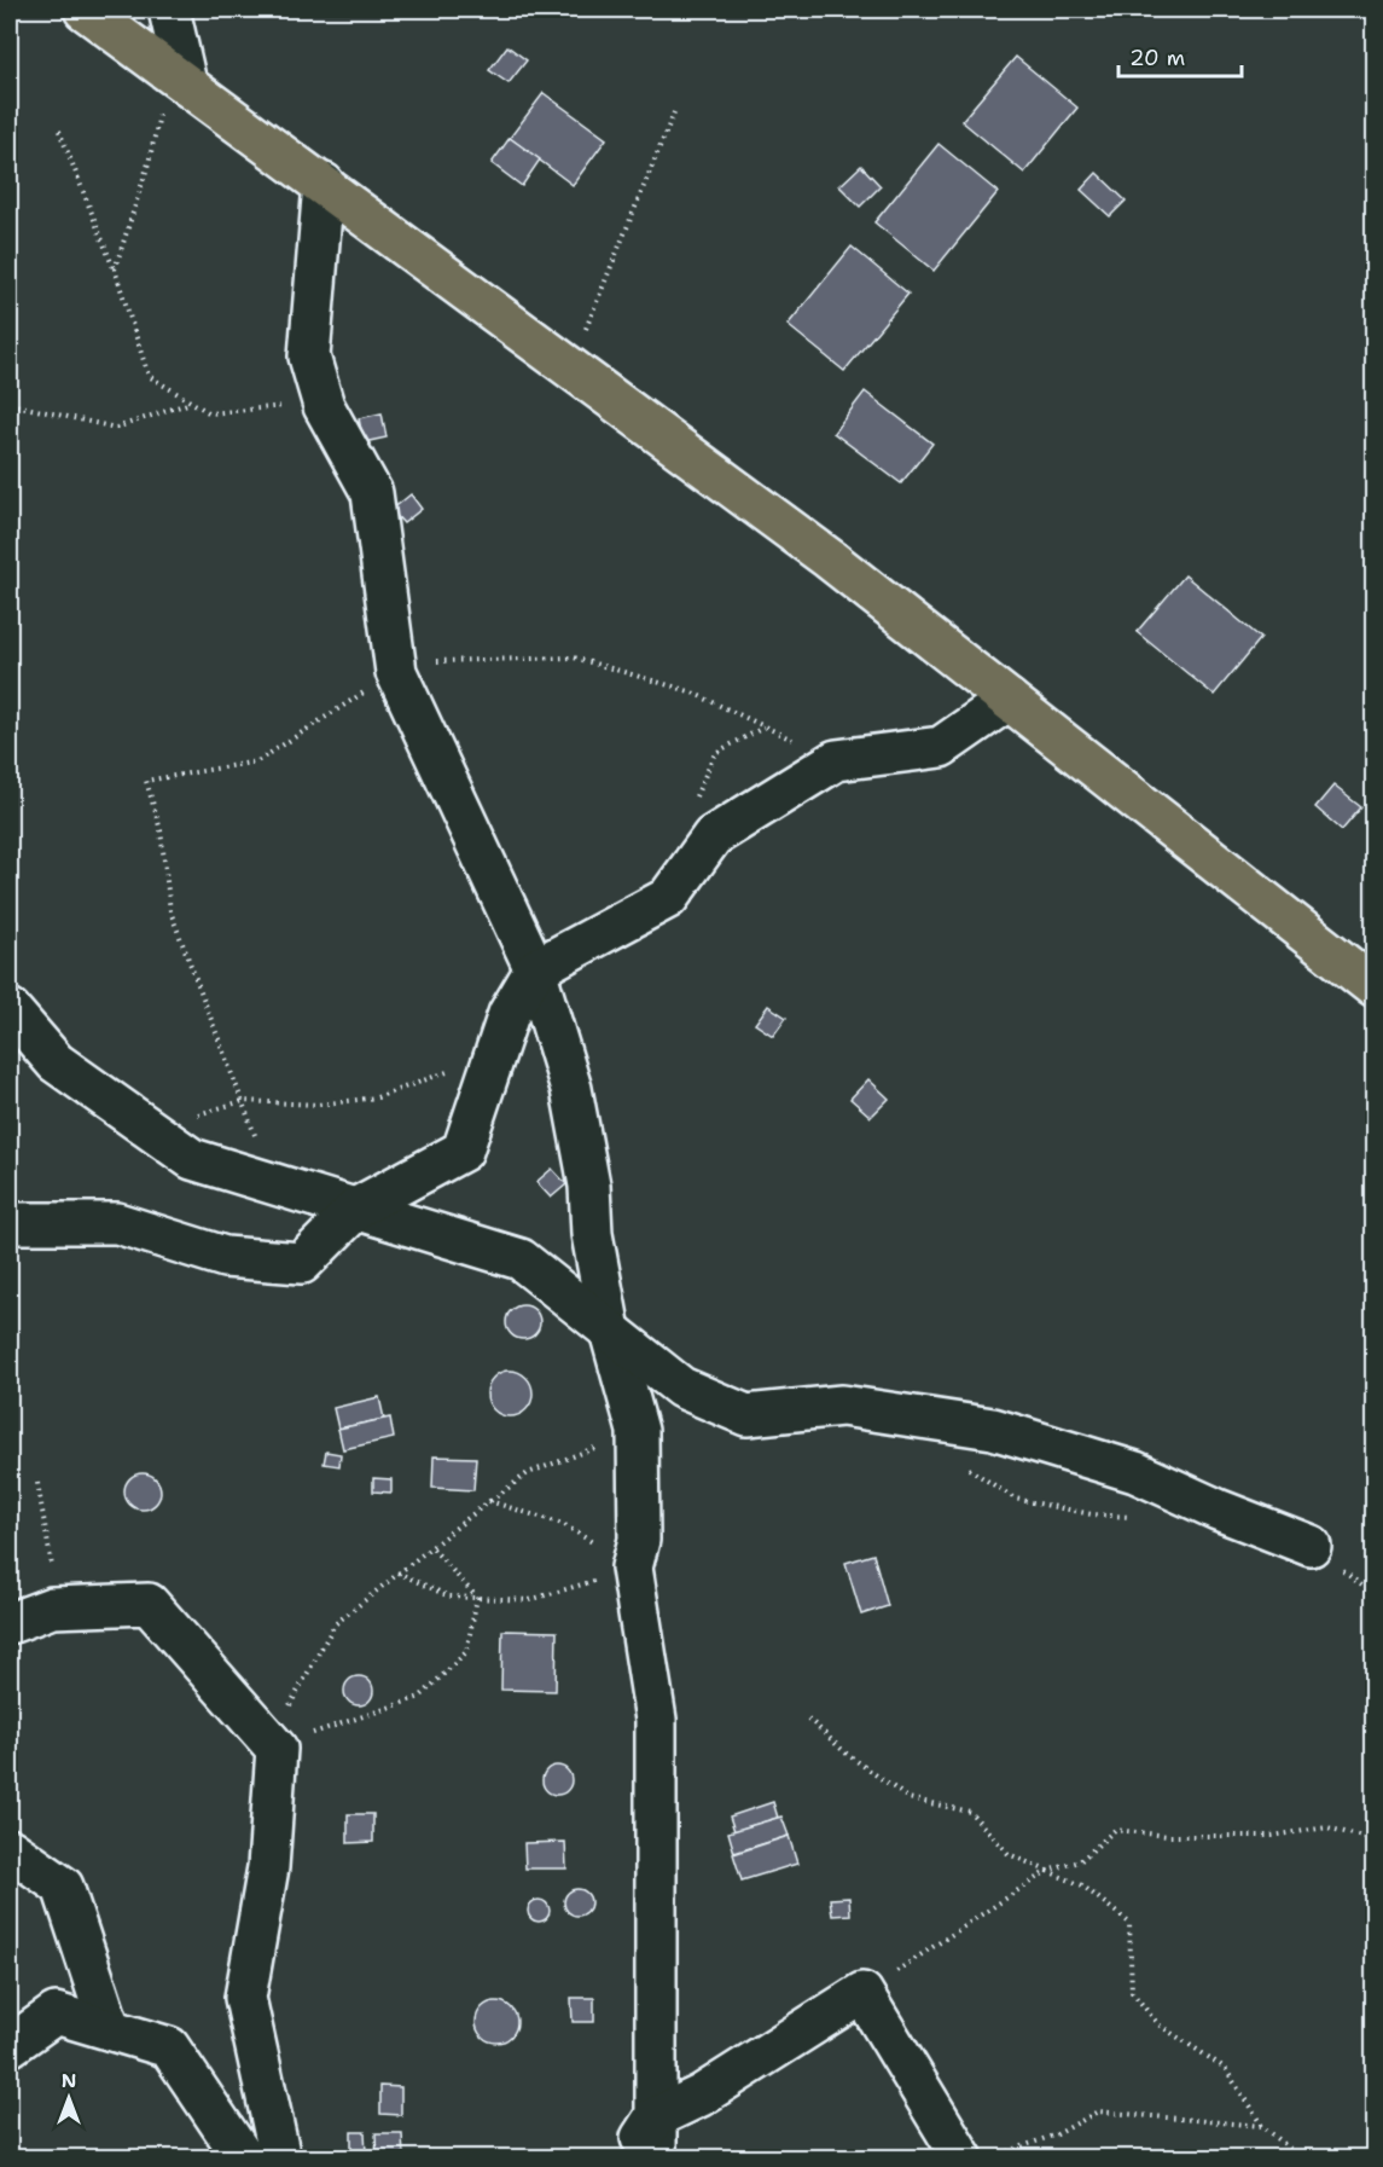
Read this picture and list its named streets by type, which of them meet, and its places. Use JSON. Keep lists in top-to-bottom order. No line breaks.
{"scale_bar":"20 m","north":"top"}
